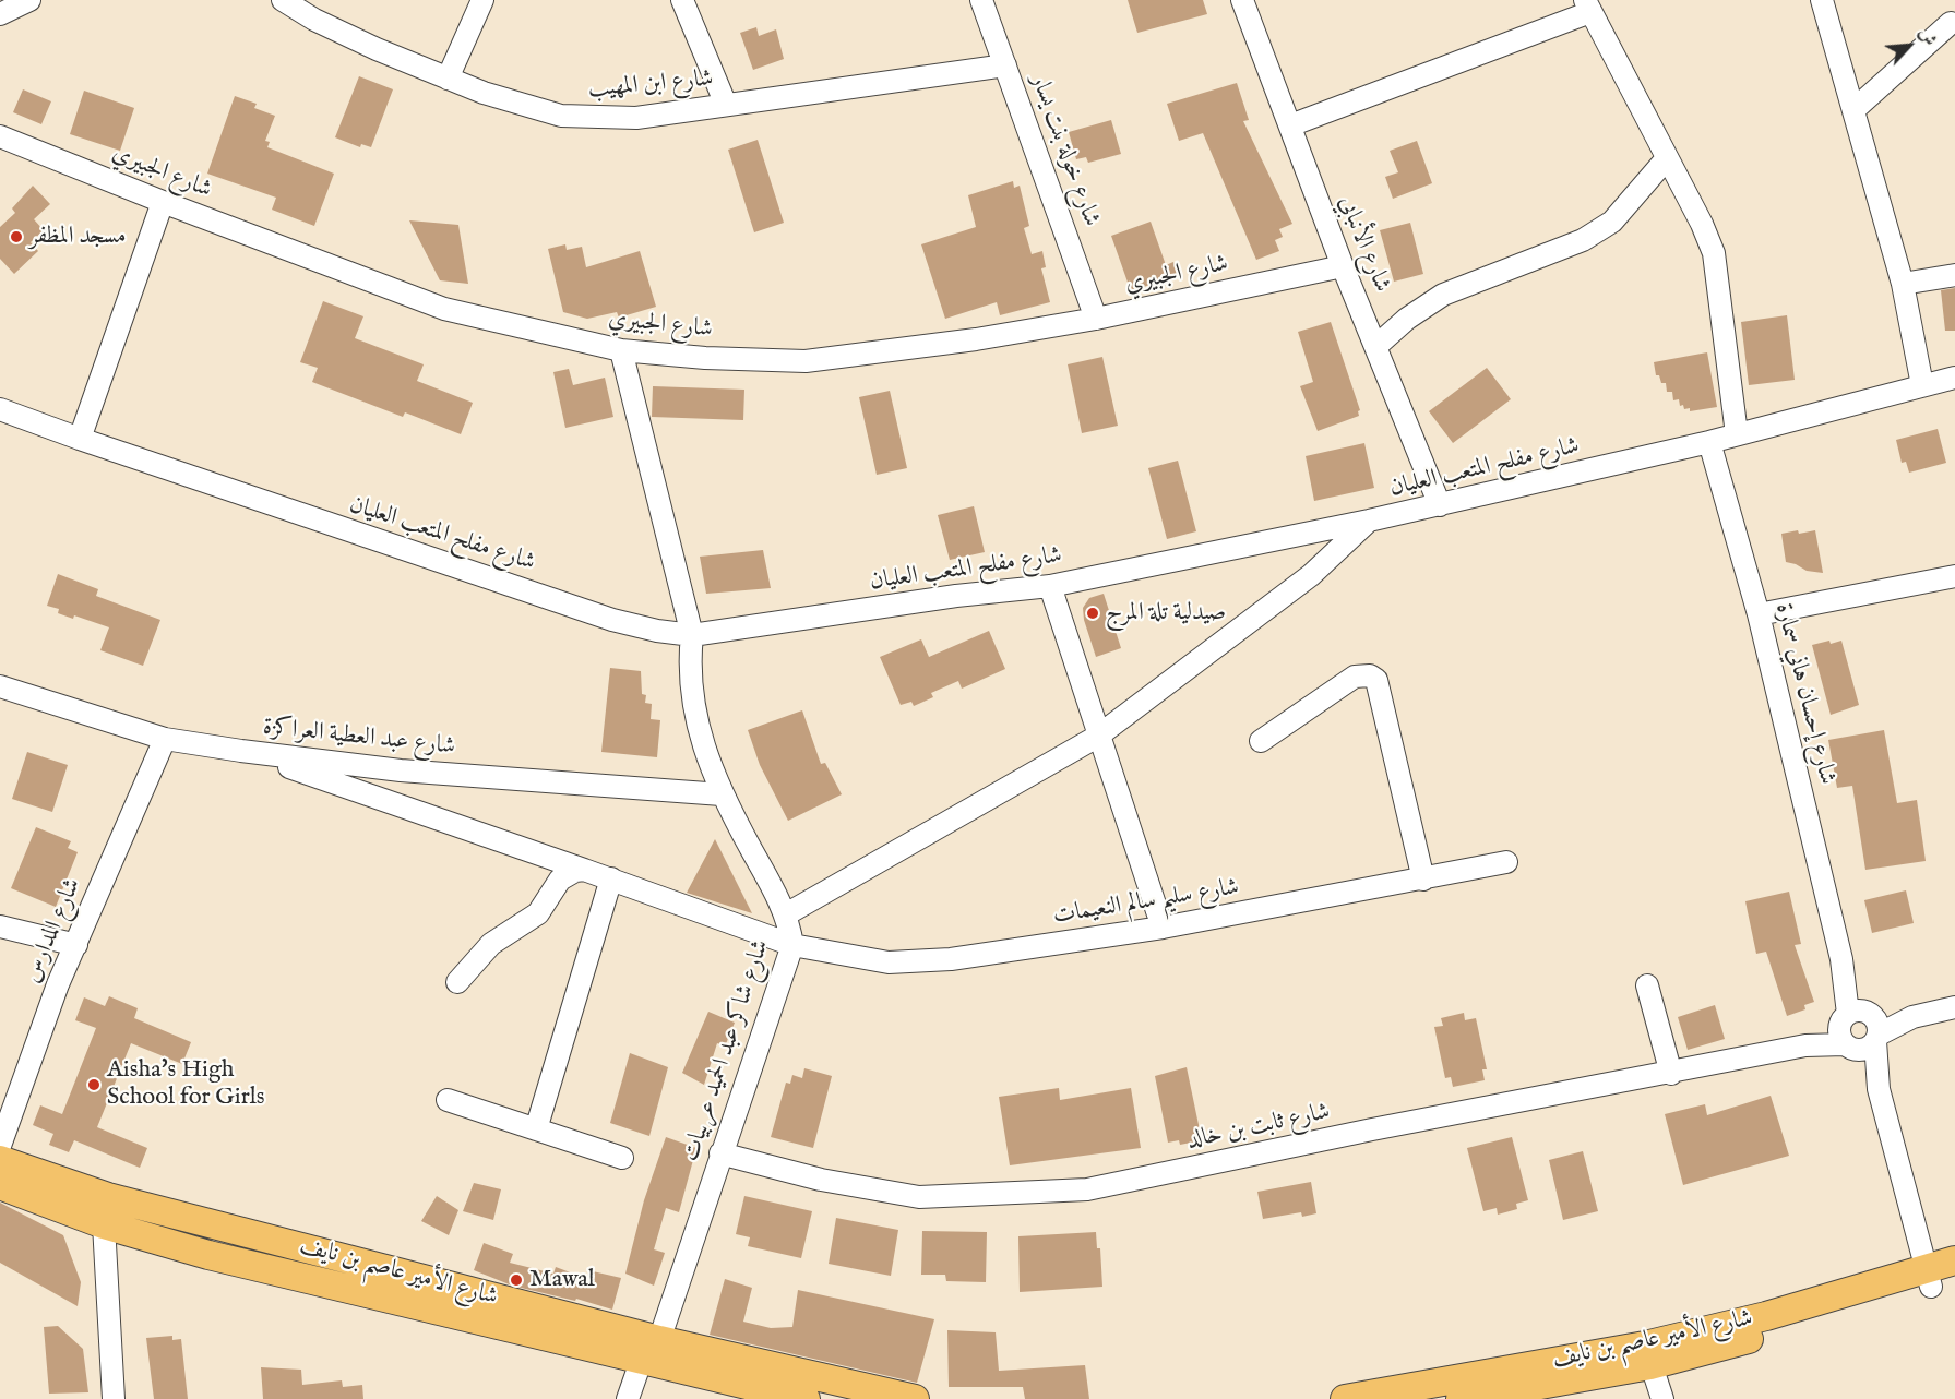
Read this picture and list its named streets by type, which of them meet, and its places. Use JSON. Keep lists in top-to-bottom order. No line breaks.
{"streets":{"main road":["شارع الأمير عاصم بن نايف"],"street":["شارع ابن المهيب","شارع خولة بنت يسار","شارع الجبيري","شارع الأنبابي","شارع مفلح المتعب العليان","شارع إحسان هاني سمارة","شارع عبد العطية العراكزة","شارع سليم سالم النعيمات","شارع المدارس","شارع شاكر عبد الحميد عربيات","شارع ثابت بن خالد"]},"crossings":[["شارع ابن المهيب","شارع خولة بنت يسار"],["شارع خولة بنت يسار","شارع الجبيري"],["شارع الجبيري","شارع الأنبابي"],["شارع الجبيري","شارع شاكر عبد الحميد عربيات"],["شارع الأنبابي","شارع مفلح المتعب العليان"],["شارع مفلح المتعب العليان","شارع إحسان هاني سمارة"],["شارع مفلح المتعب العليان","شارع شاكر عبد الحميد عربيات"],["شارع إحسان هاني سمارة","شارع ثابت بن خالد"],["شارع إحسان هاني سمارة","شارع الأمير عاصم بن نايف"],["شارع عبد العطية العراكزة","شارع سليم سالم النعيمات"],["شارع عبد العطية العراكزة","شارع المدارس"],["شارع عبد العطية العراكزة","شارع شاكر عبد الحميد عربيات"],["شارع سليم سالم النعيمات","شارع شاكر عبد الحميد عربيات"],["شارع شاكر عبد الحميد عربيات","شارع ثابت بن خالد"],["شارع شاكر عبد الحميد عربيات","شارع الأمير عاصم بن نايف"]],"places":["مسجد المظفر","صيدلية تلة المرج","Aisha's High School for Girls","Mawal"],"north":"top right"}
